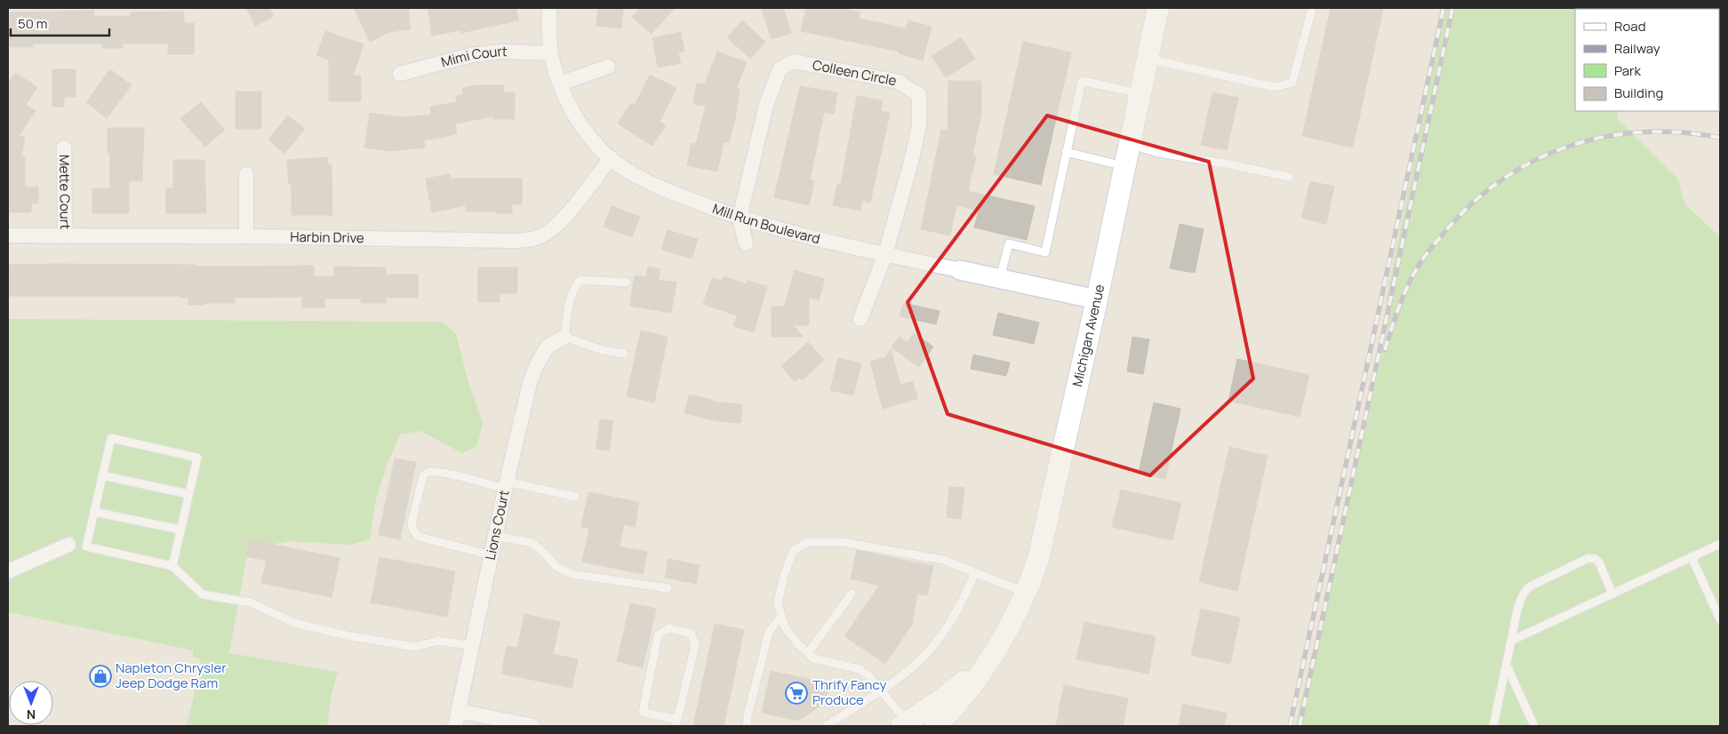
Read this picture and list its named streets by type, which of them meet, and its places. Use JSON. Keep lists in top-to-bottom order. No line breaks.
{"streets":{"main road":["Michigan Avenue"],"street":["Mimi Court","Colleen Circle","Mette Court","Mill Run Boulevard","Harbin Drive","Lions Court"]},"crossings":[["Mimi Court","Mill Run Boulevard"],["Colleen Circle","Mill Run Boulevard"],["Mette Court","Harbin Drive"],["Mill Run Boulevard","Harbin Drive"],["Mill Run Boulevard","Michigan Avenue"]],"places":{"shop":["Napleton Chrysler Jeep Dodge Ram"],"supermarket":["Thrify Fancy Produce"]},"legend":["Road","Railway","Park","Building"],"scale_bar":"50 m","north":"bottom"}
